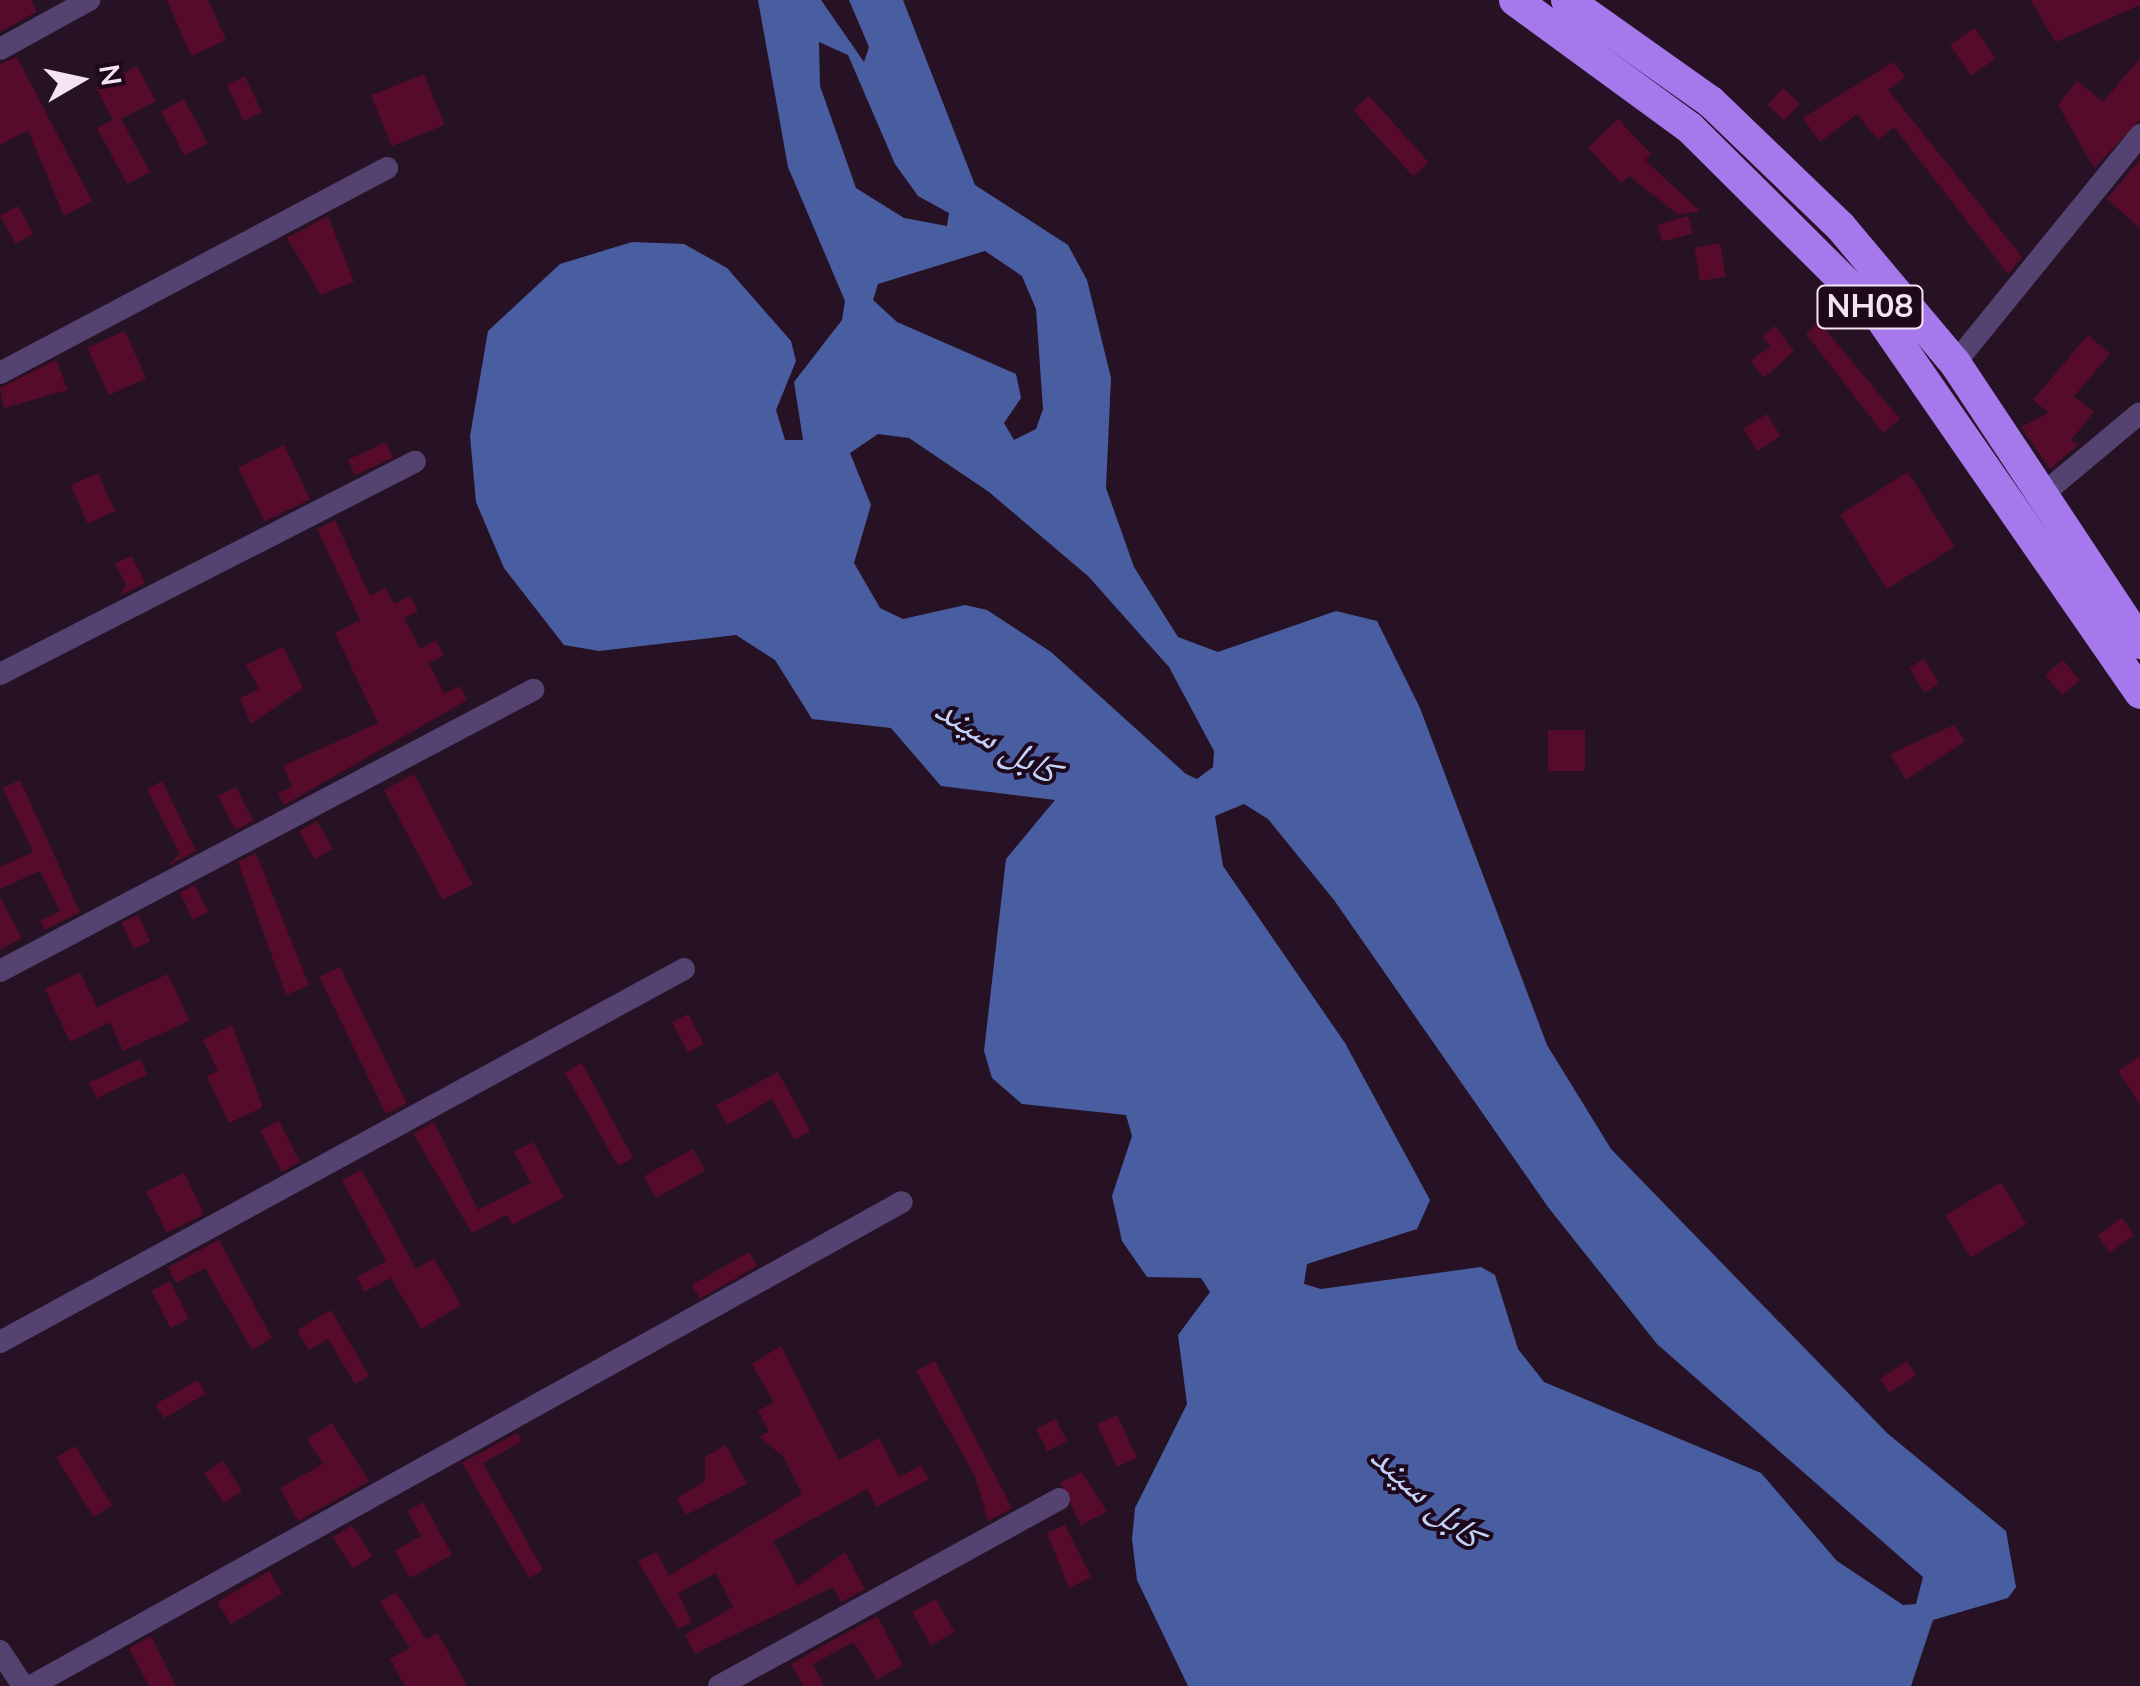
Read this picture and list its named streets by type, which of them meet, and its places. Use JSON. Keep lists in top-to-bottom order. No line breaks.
{"streets":{"highway":["NH08"]},"water":["کابل سيند"],"north":"right"}
